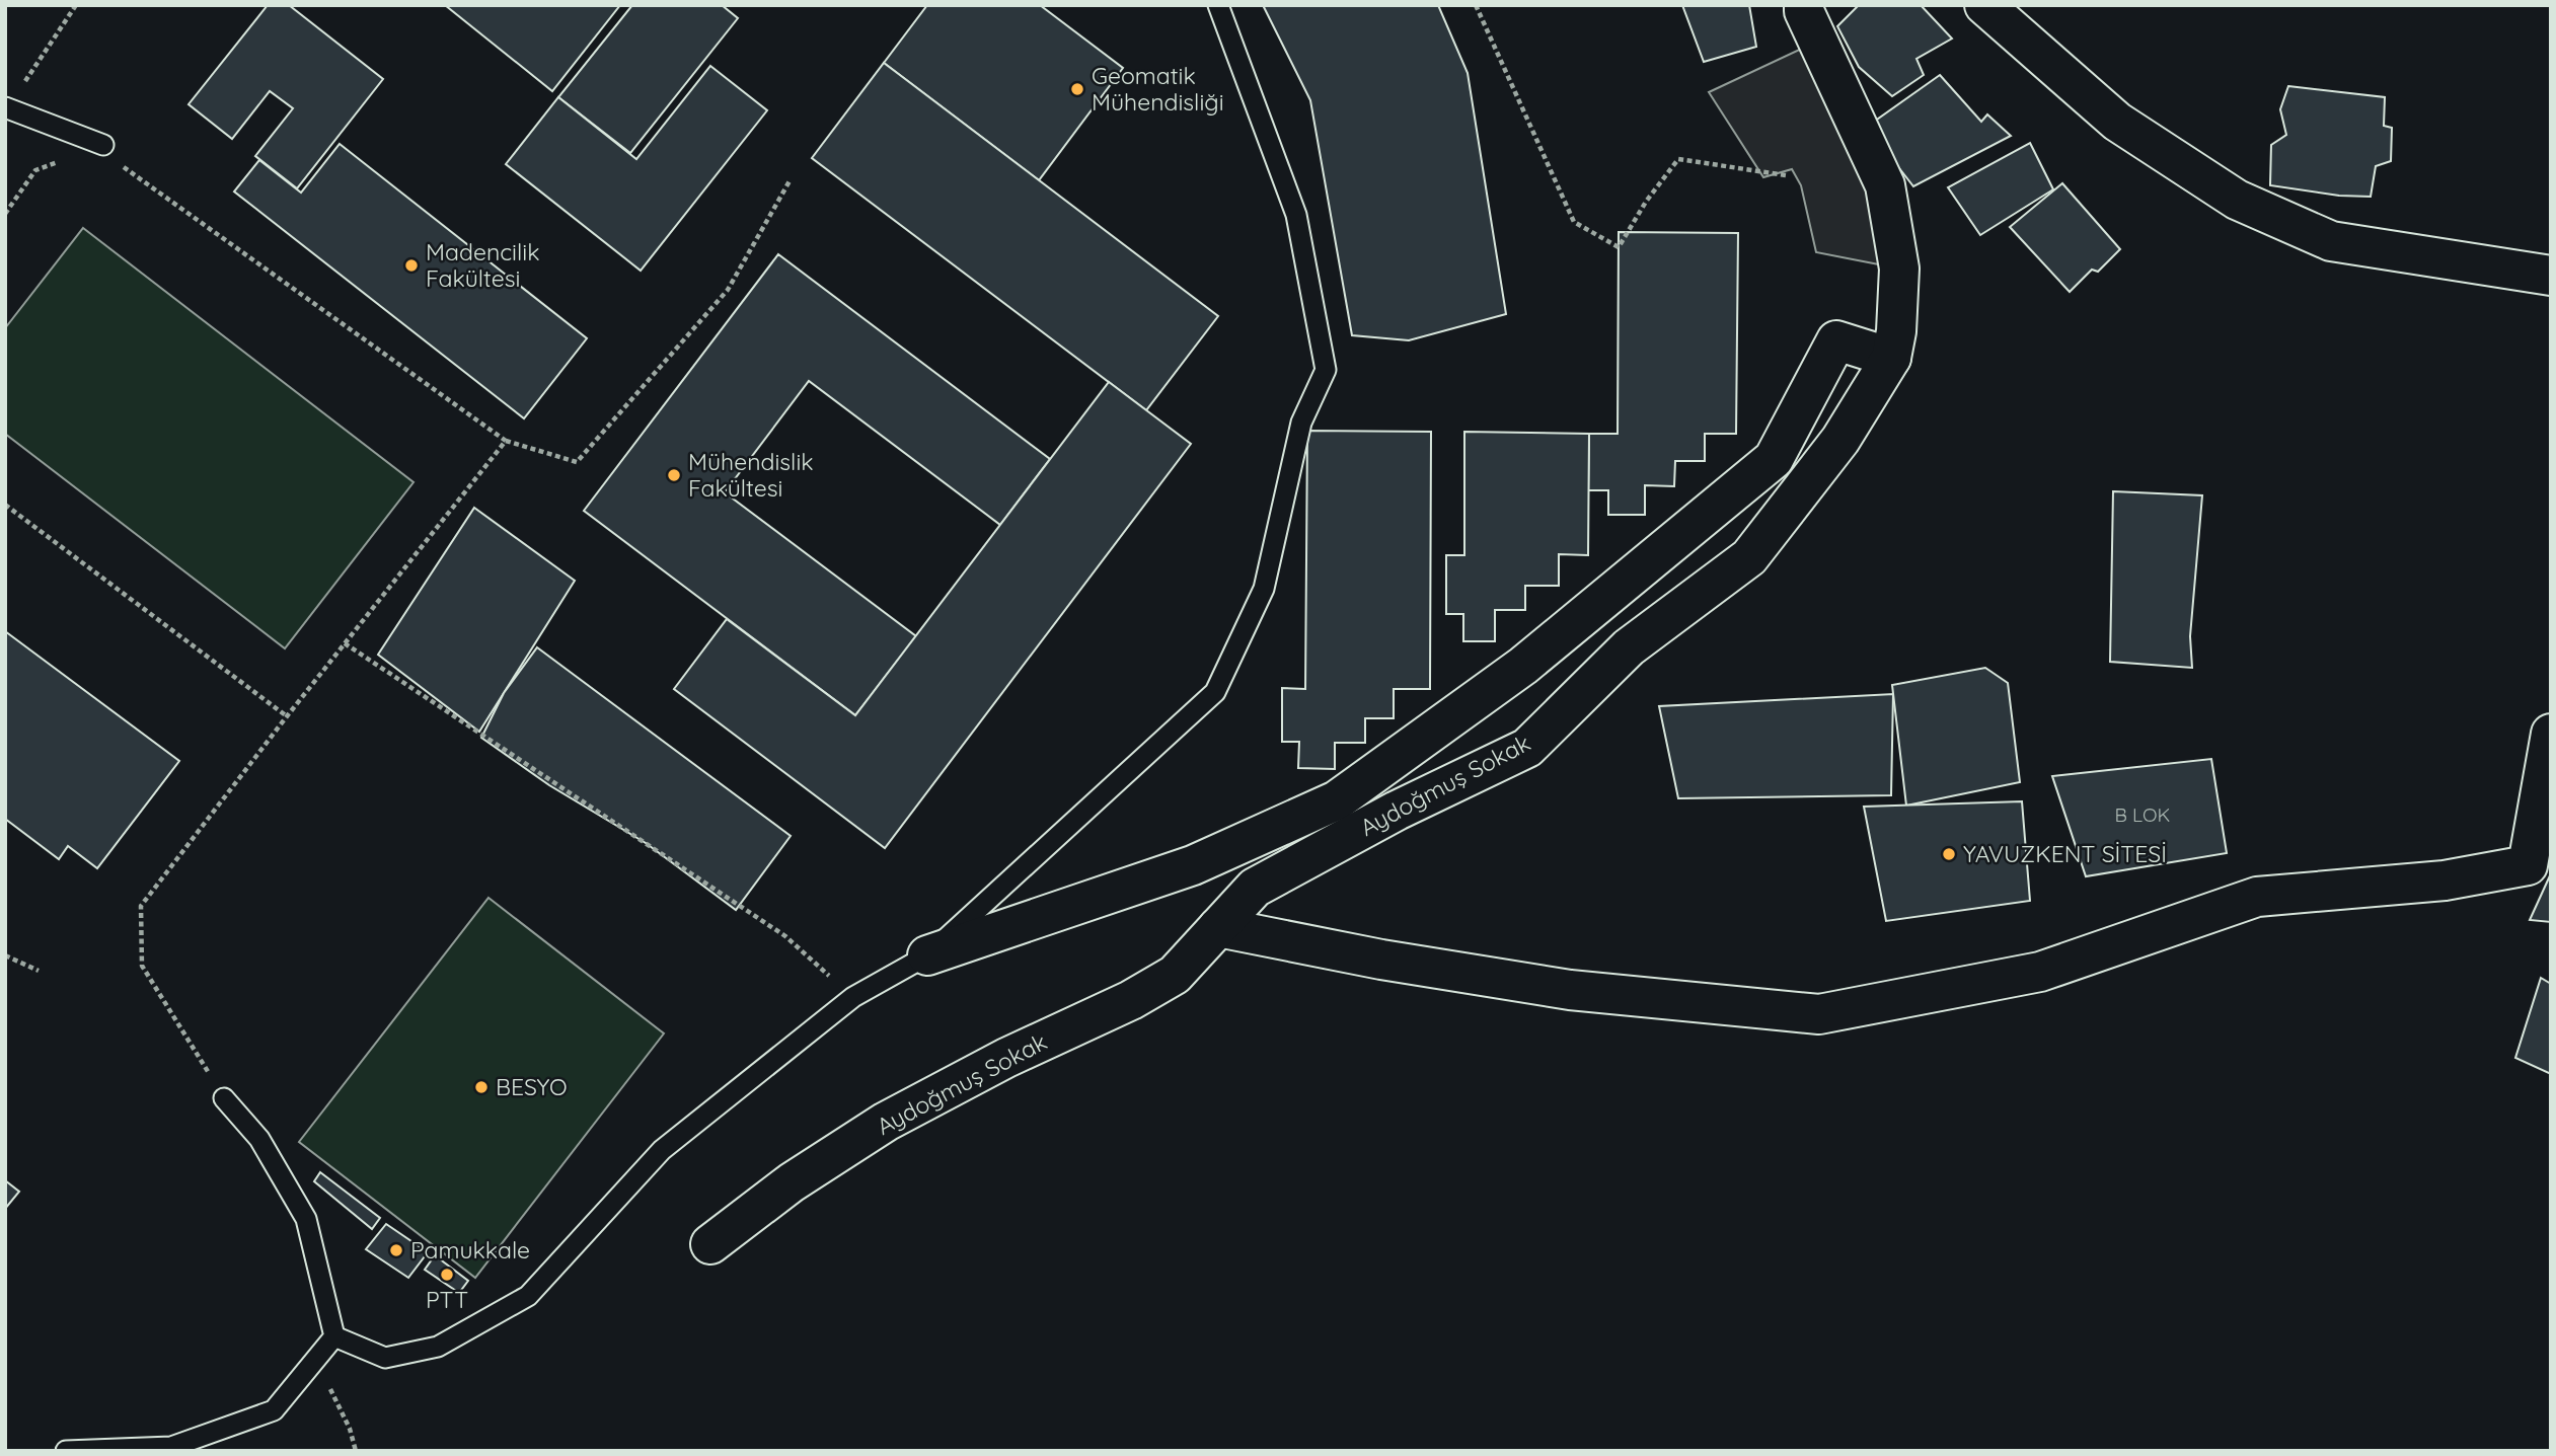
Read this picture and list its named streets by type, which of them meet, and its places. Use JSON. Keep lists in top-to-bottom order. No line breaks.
{"streets":{"street":["Aydoğmuş Sokak"]},"places":["Geomatik Mühendisliği","Madencilik Fakültesi","Mühendislik Fakültesi","YAVUZKENT SİTESİ","BESYO","Pamukkale","PTT"],"house_numbers":["B LOK"]}
